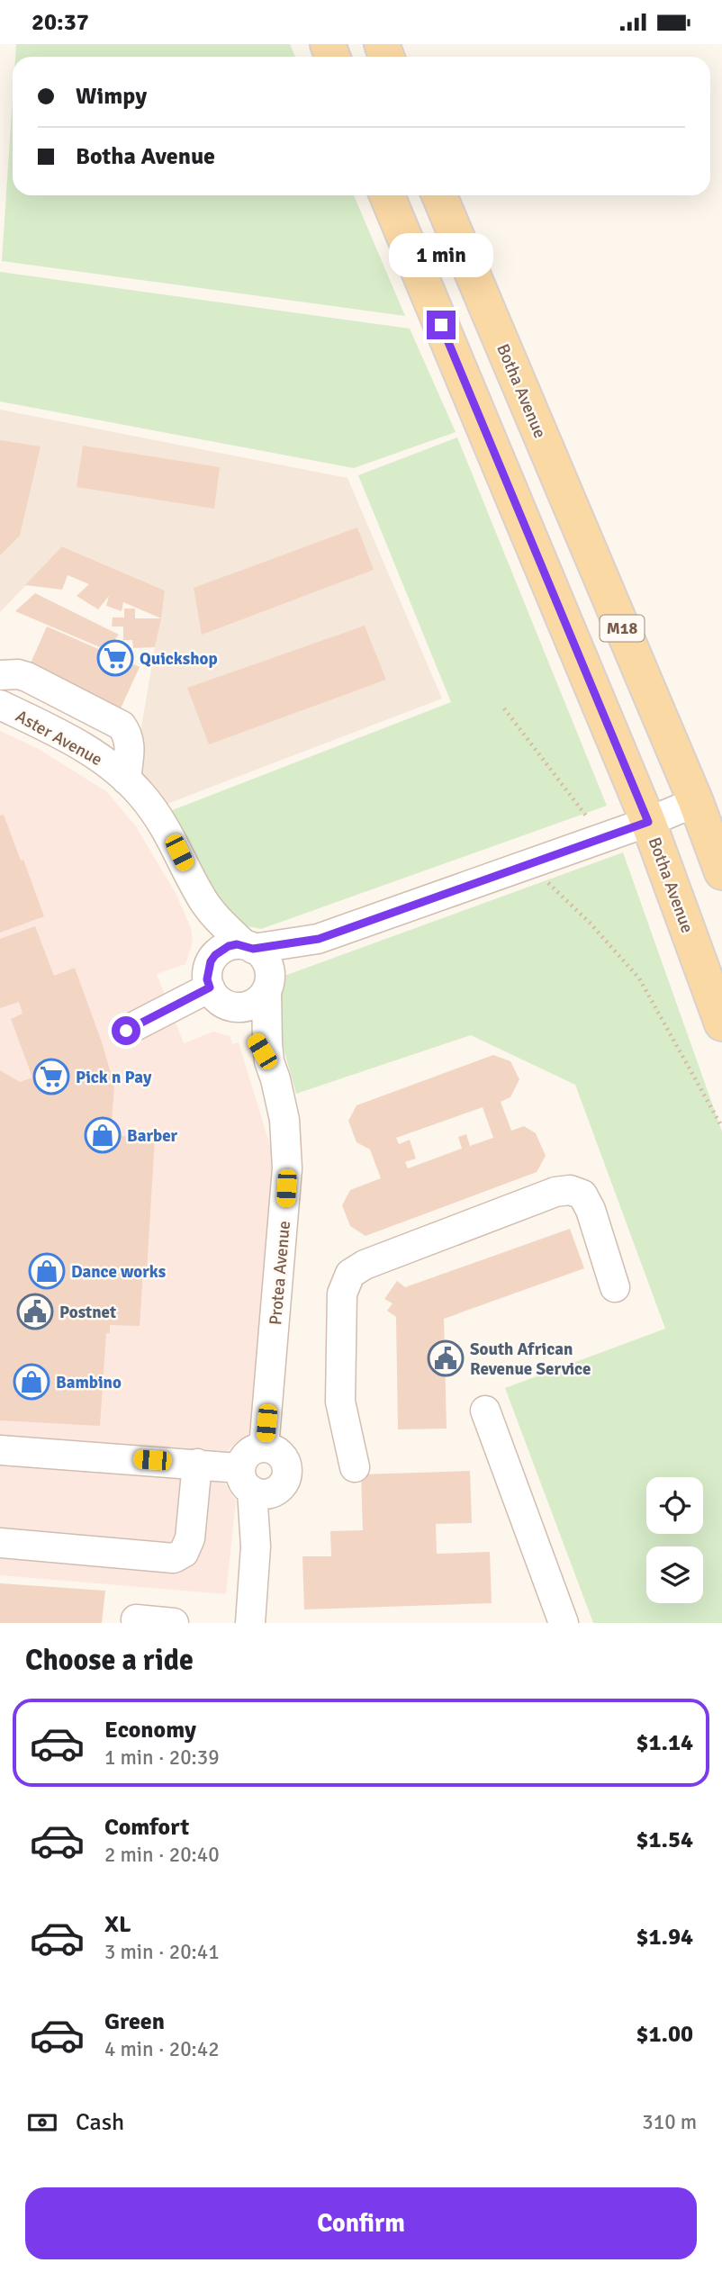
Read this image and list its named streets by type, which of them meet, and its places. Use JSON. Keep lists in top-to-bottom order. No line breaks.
{"streets":{"main road":["Botha Avenue","M18"],"street":["Aster Avenue","Protea Avenue"]},"crossings":[["Aster Avenue","Protea Avenue"]],"places":{"supermarket":["Quickshop","Pick n Pay"],"shop":["Barber","Dance works","Bambino"],"public building":["Postnet","South African Revenue Service"]},"page":{"status":"20:37","banner":["Wimpy","Botha Avenue"],"bubble":"1 min","heading":"Choose a ride","list":[{"name":"Economy","note":"1 min · 20:39","value":"$1.14"},{"name":"Comfort","note":"2 min · 20:40","value":"$1.54"},{"name":"XL","note":"3 min · 20:41","value":"$1.94"},{"name":"Green","note":"4 min · 20:42","value":"$1.00"}],"pay":["Cash","310 m"],"buttons":"Confirm"}}
